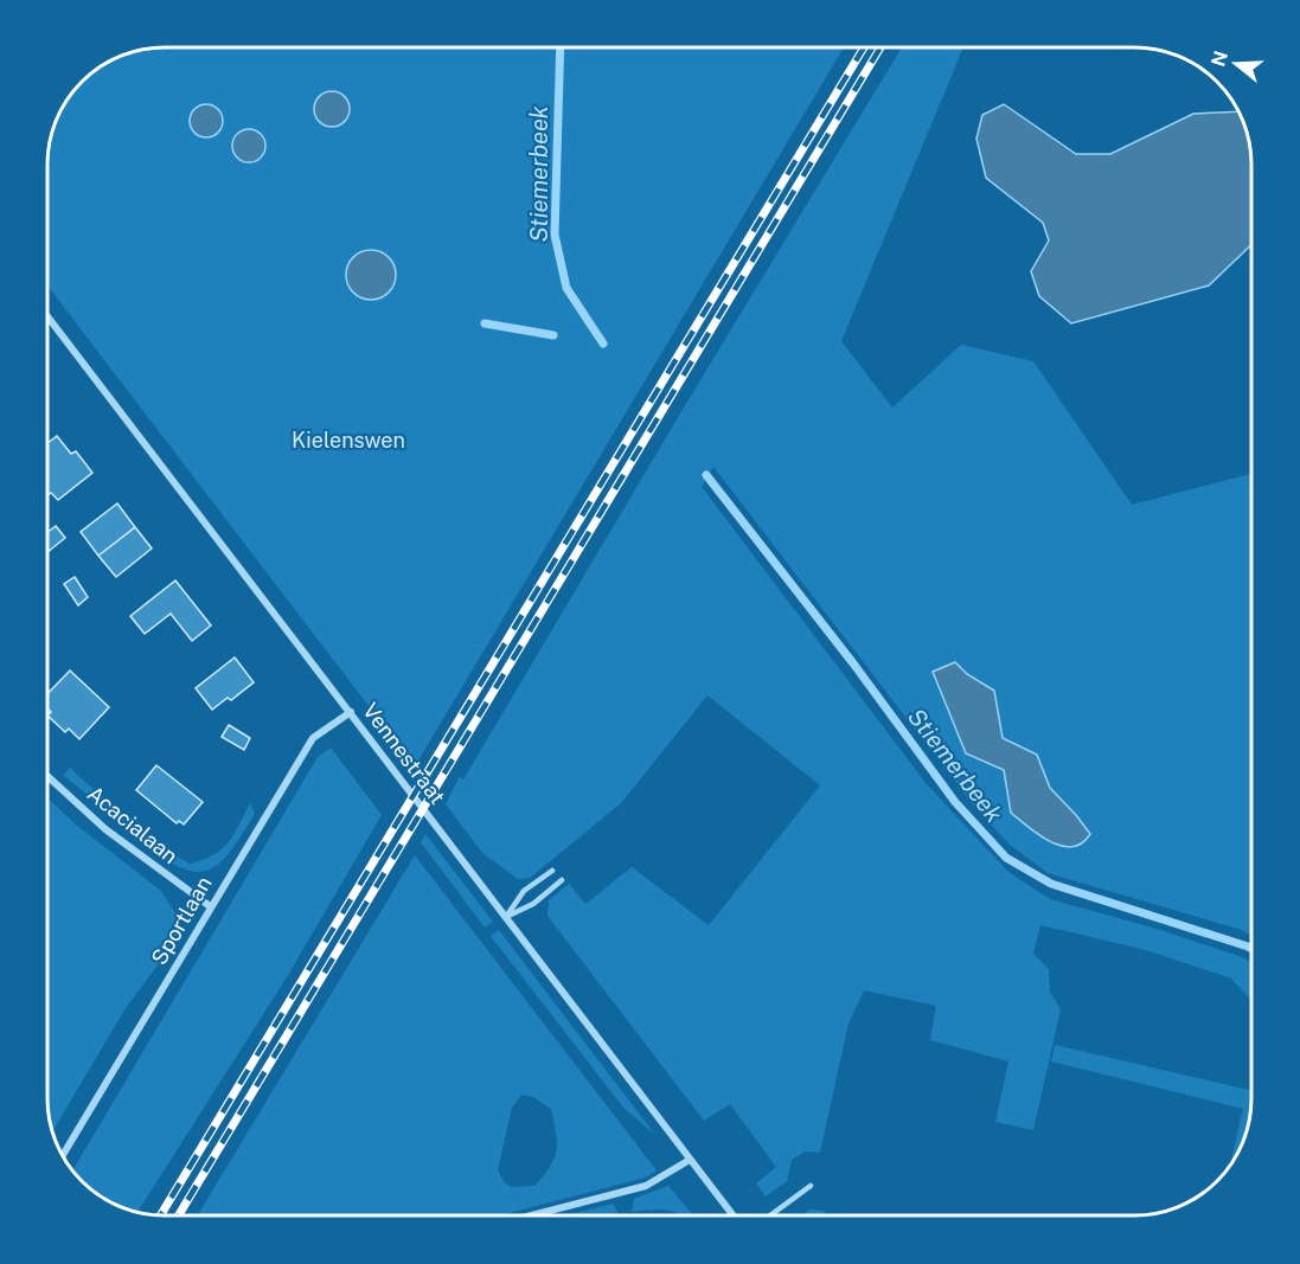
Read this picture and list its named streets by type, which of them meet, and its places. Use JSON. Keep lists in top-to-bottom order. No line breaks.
{"streets":{"street":["Vennestraat","Acacialaan","Sportlaan"]},"crossings":[["Vennestraat","Sportlaan"],["Acacialaan","Sportlaan"]],"water":["Stiemerbeek"],"parks":["Kielenswen"],"north":"left"}
